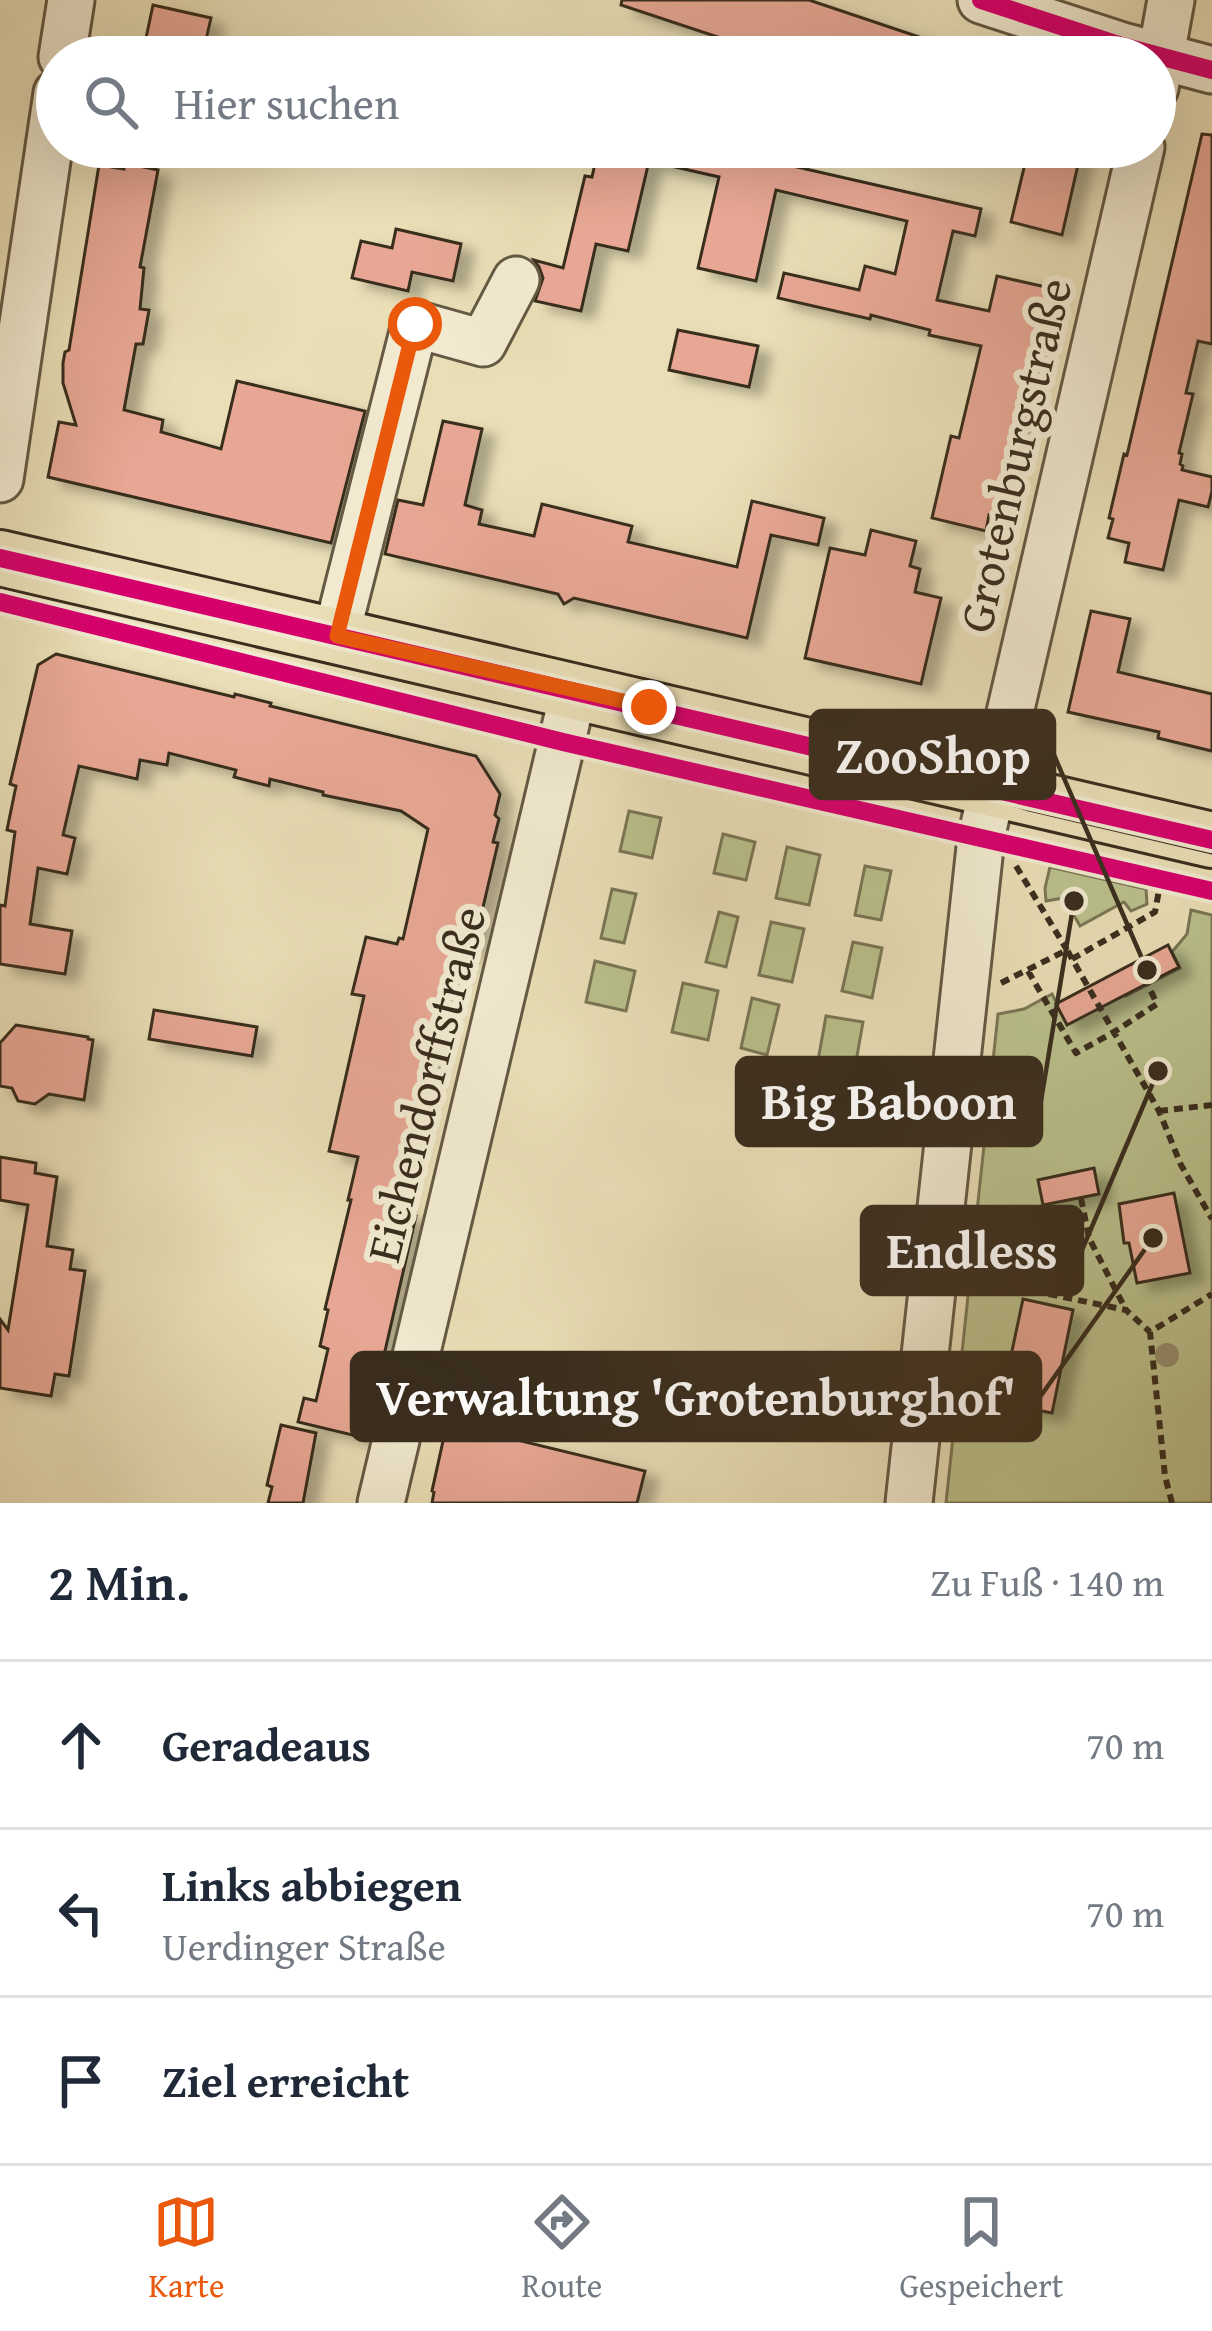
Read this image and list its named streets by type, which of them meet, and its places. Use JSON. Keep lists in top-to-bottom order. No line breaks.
{"streets":{"street":["Grotenburgstraße","Eichendorffstraße"]},"places":["Big Baboon","ZooShop","Endless","Verwaltung 'Grotenburghof'"],"page":{"search":"Hier suchen","heading":["2 Min.","Zu Fuß · 140 m"],"list":[["Geradeaus","70 m"],["Links abbiegen","Uerdinger Straße","70 m"],"Ziel erreicht"],"nav":["Karte","Route","Gespeichert"]}}
